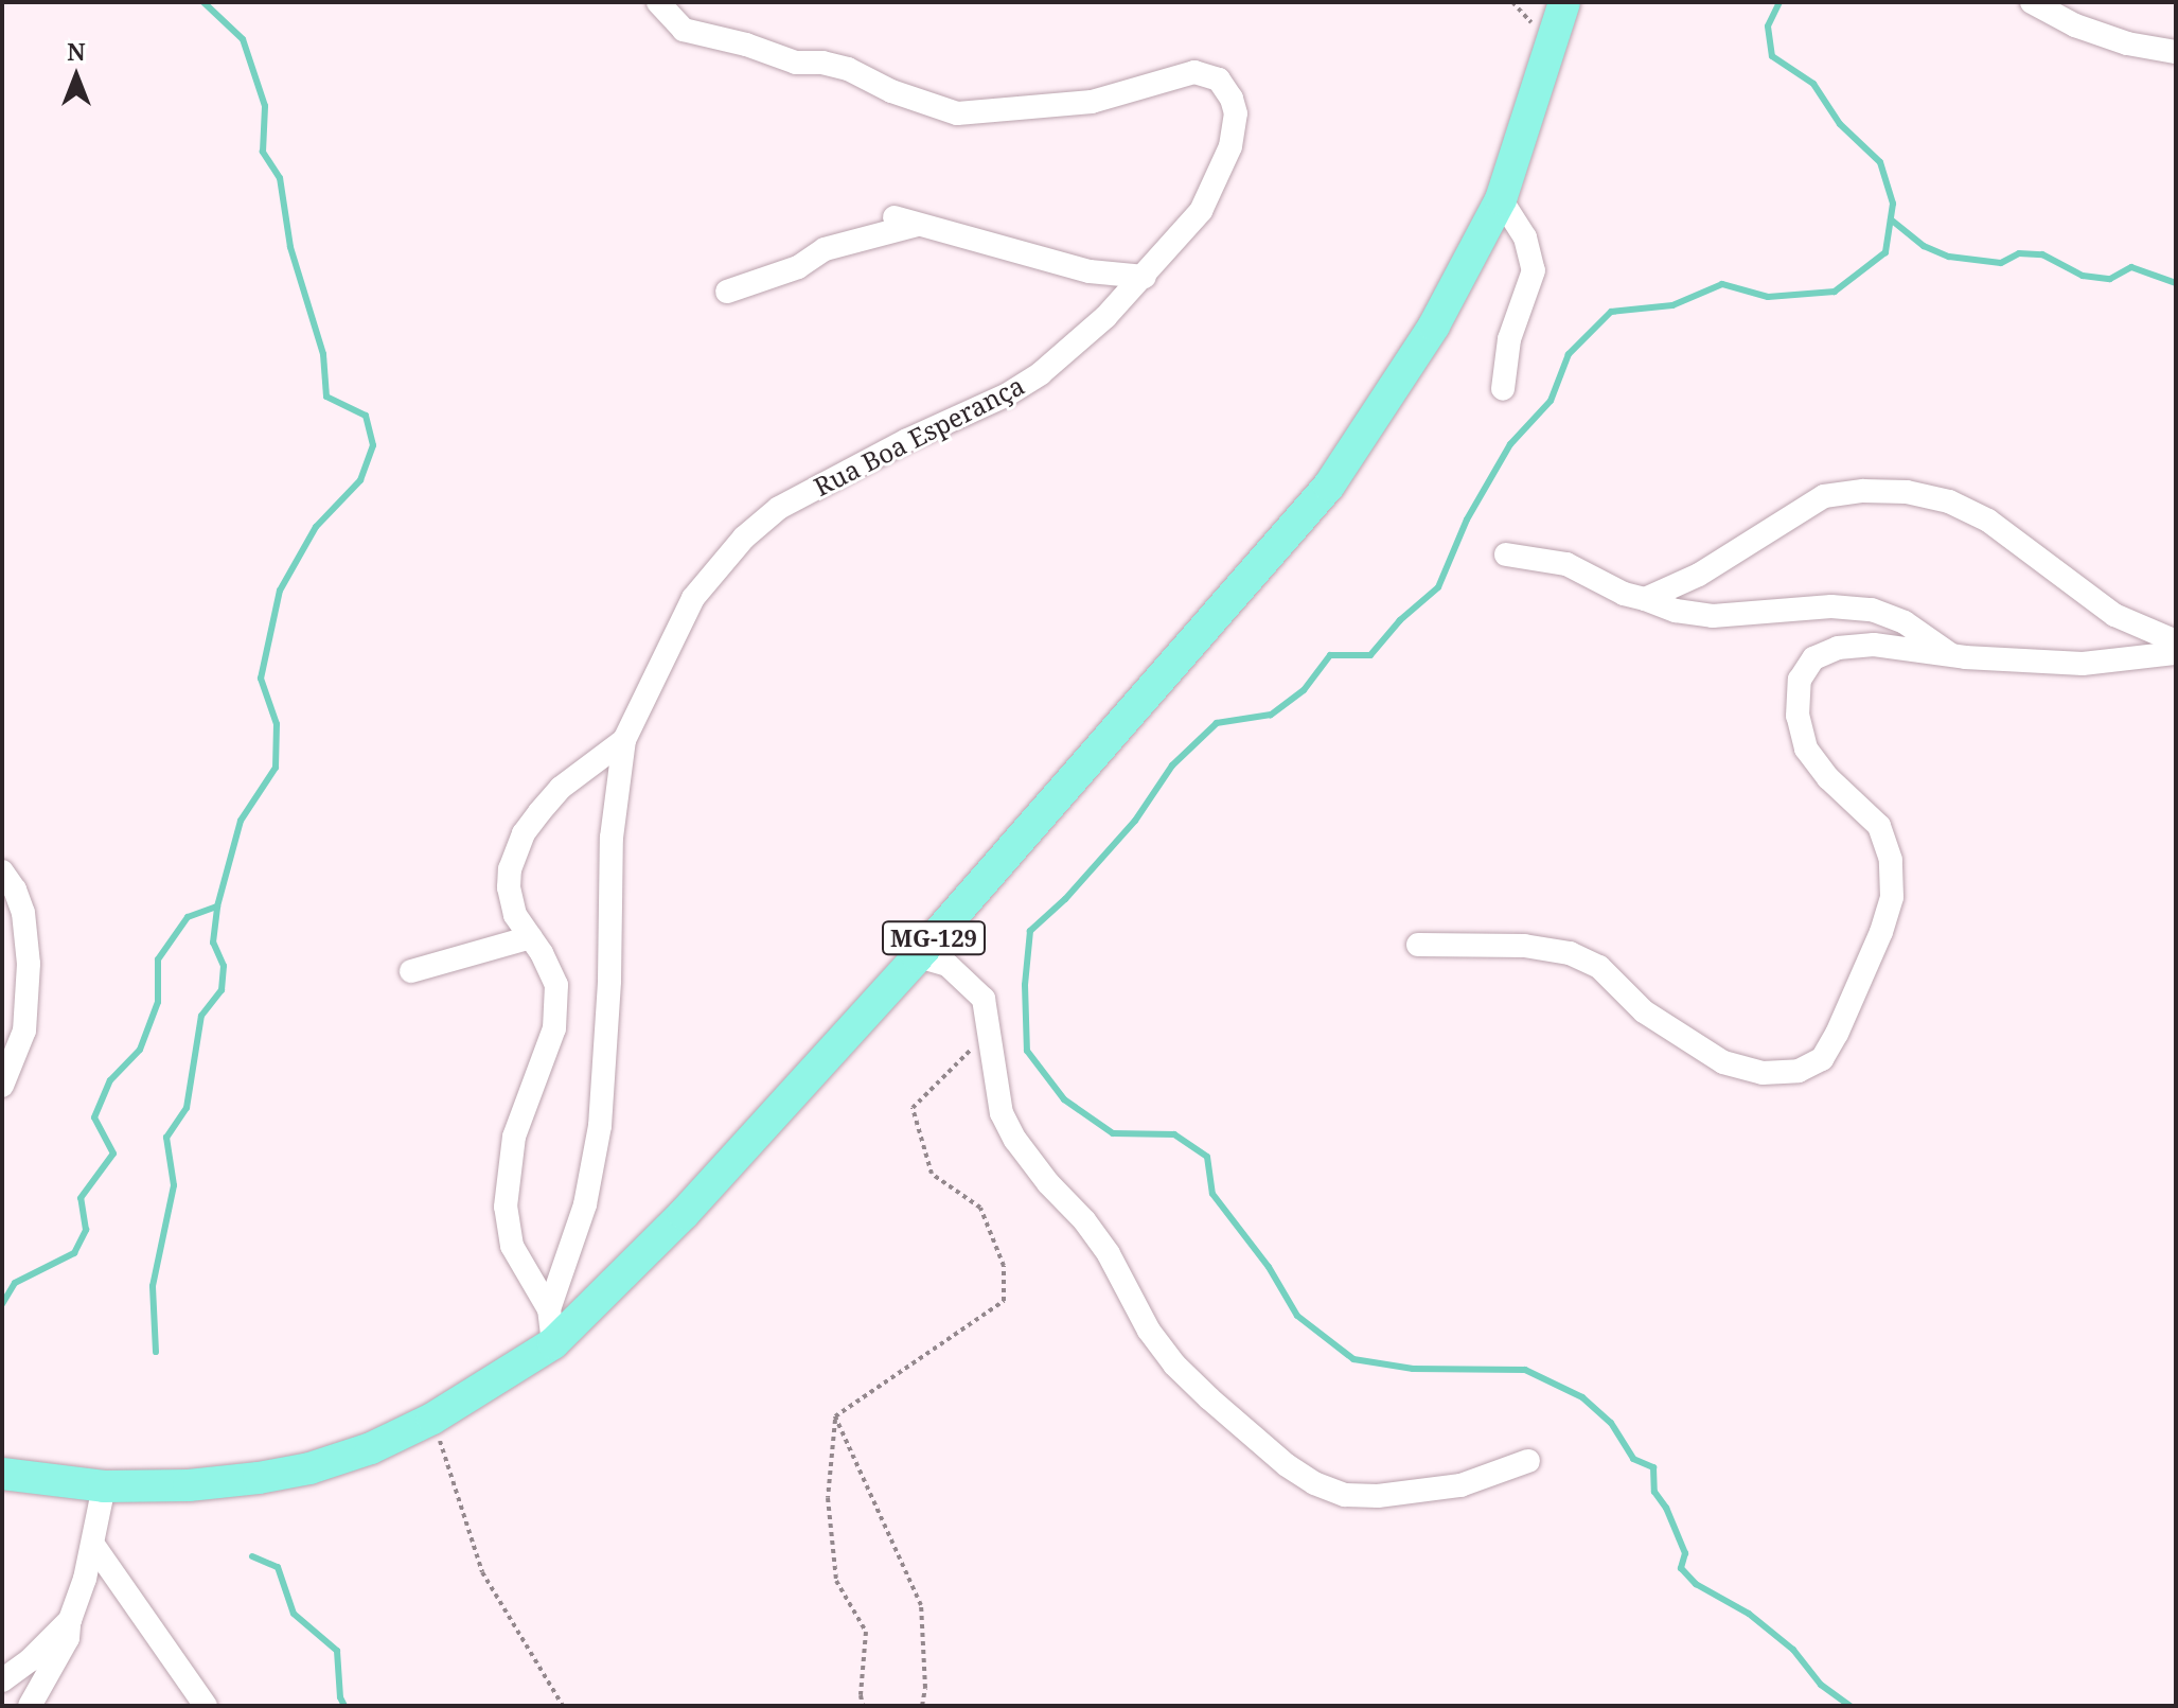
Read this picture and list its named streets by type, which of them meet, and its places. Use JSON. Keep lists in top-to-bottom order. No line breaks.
{"streets":{"main road":["MG-129"],"street":["Rua Boa Esperança"]},"crossings":[["Rua Boa Esperança","MG-129"]],"north":"top"}
